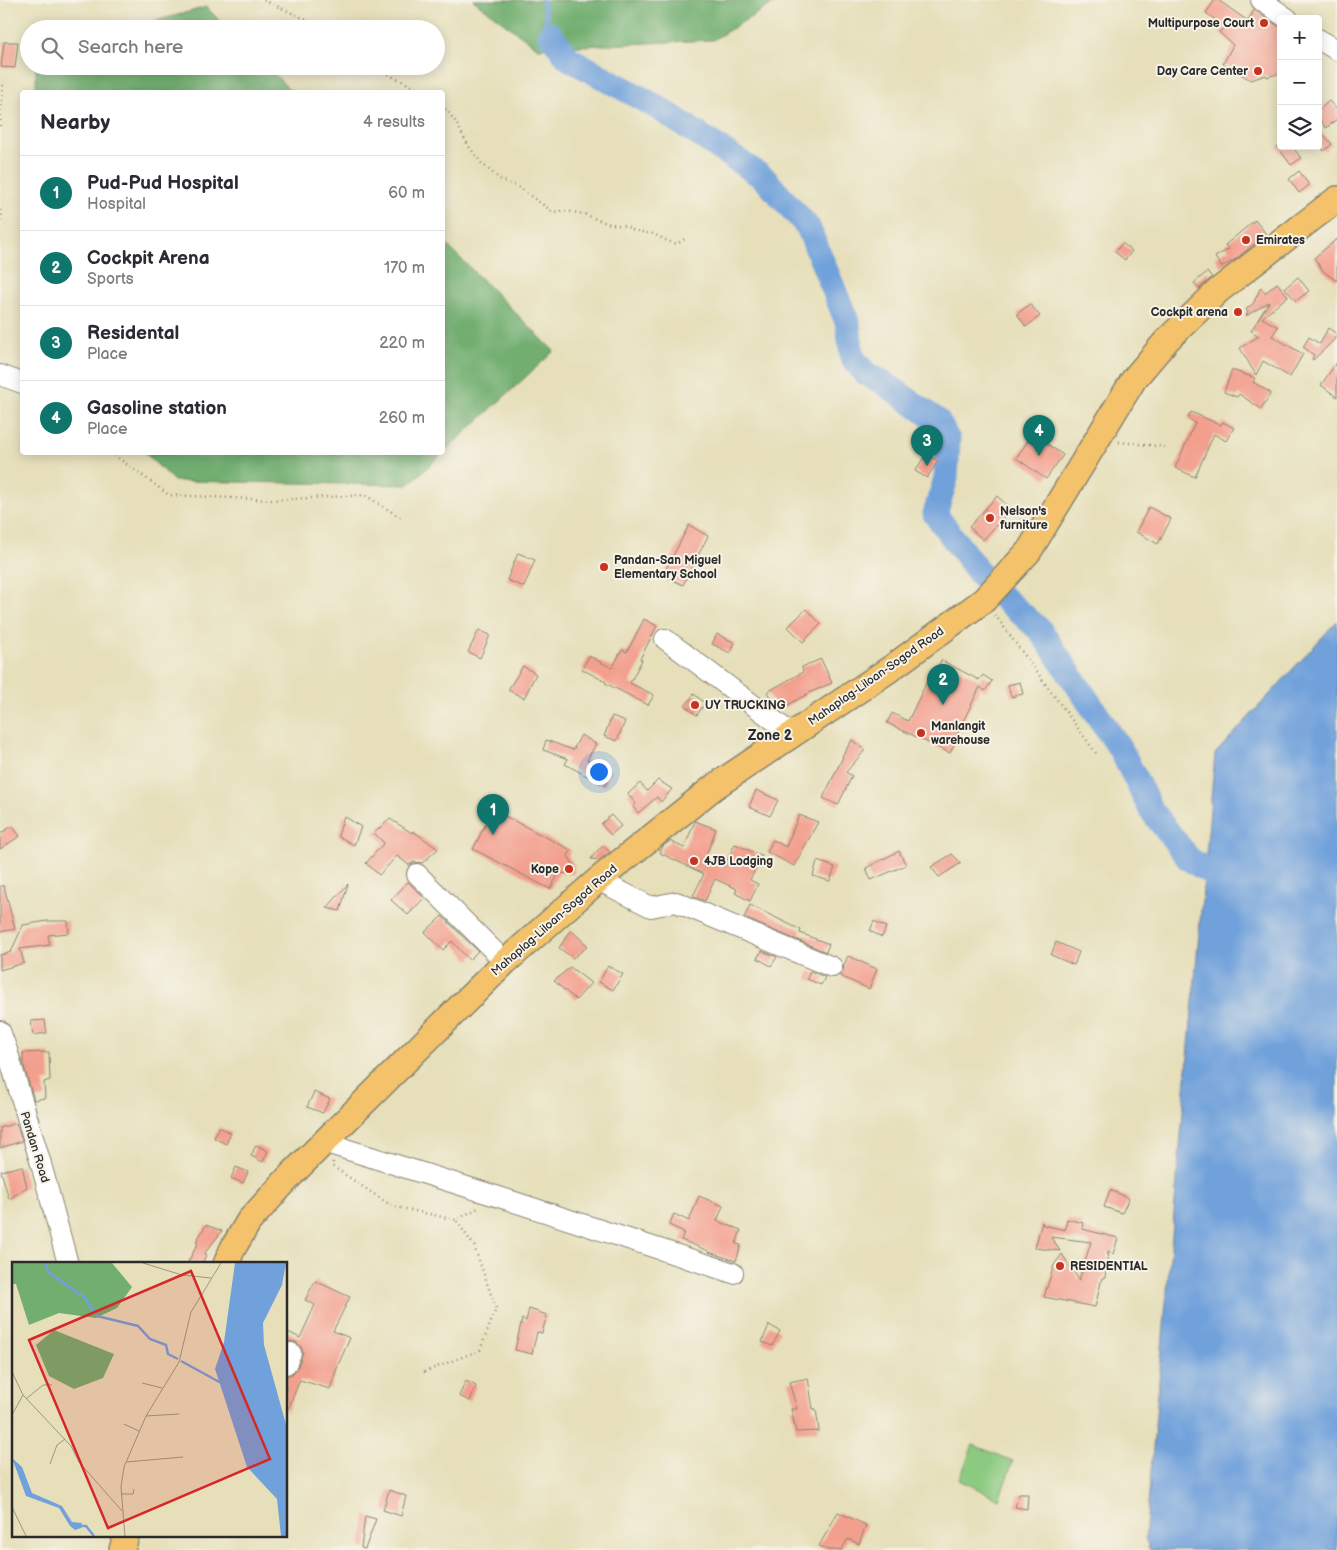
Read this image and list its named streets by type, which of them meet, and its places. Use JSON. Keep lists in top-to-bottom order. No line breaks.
{"streets":{"main road":["Mahaplag-Liloan-Sogod Road"],"street":["Pandan Road"]},"districts":["Zone 2"],"places":["Multipurpose Court","Day Care Center","Emirates","Cockpit arena","Nelson's furniture","Pandan-San Miguel Elementary School","UY TRUCKING","Manlangit warehouse","4JB Lodging","Kope","RESIDENTIAL"],"page":{"map_buttons":["+","−"],"search":"Search here","heading":["Nearby","4 results"],"list":[{"mark":"1","name":"Pud-Pud Hospital","note":"Hospital","value":"60 m"},{"mark":"2","name":"Cockpit Arena","note":"Sports","value":"170 m"},{"mark":"3","name":"Residental","note":"Place","value":"220 m"},{"mark":"4","name":"Gasoline station","note":"Place","value":"260 m"}],"pins":["4","3","2","1"]}}
